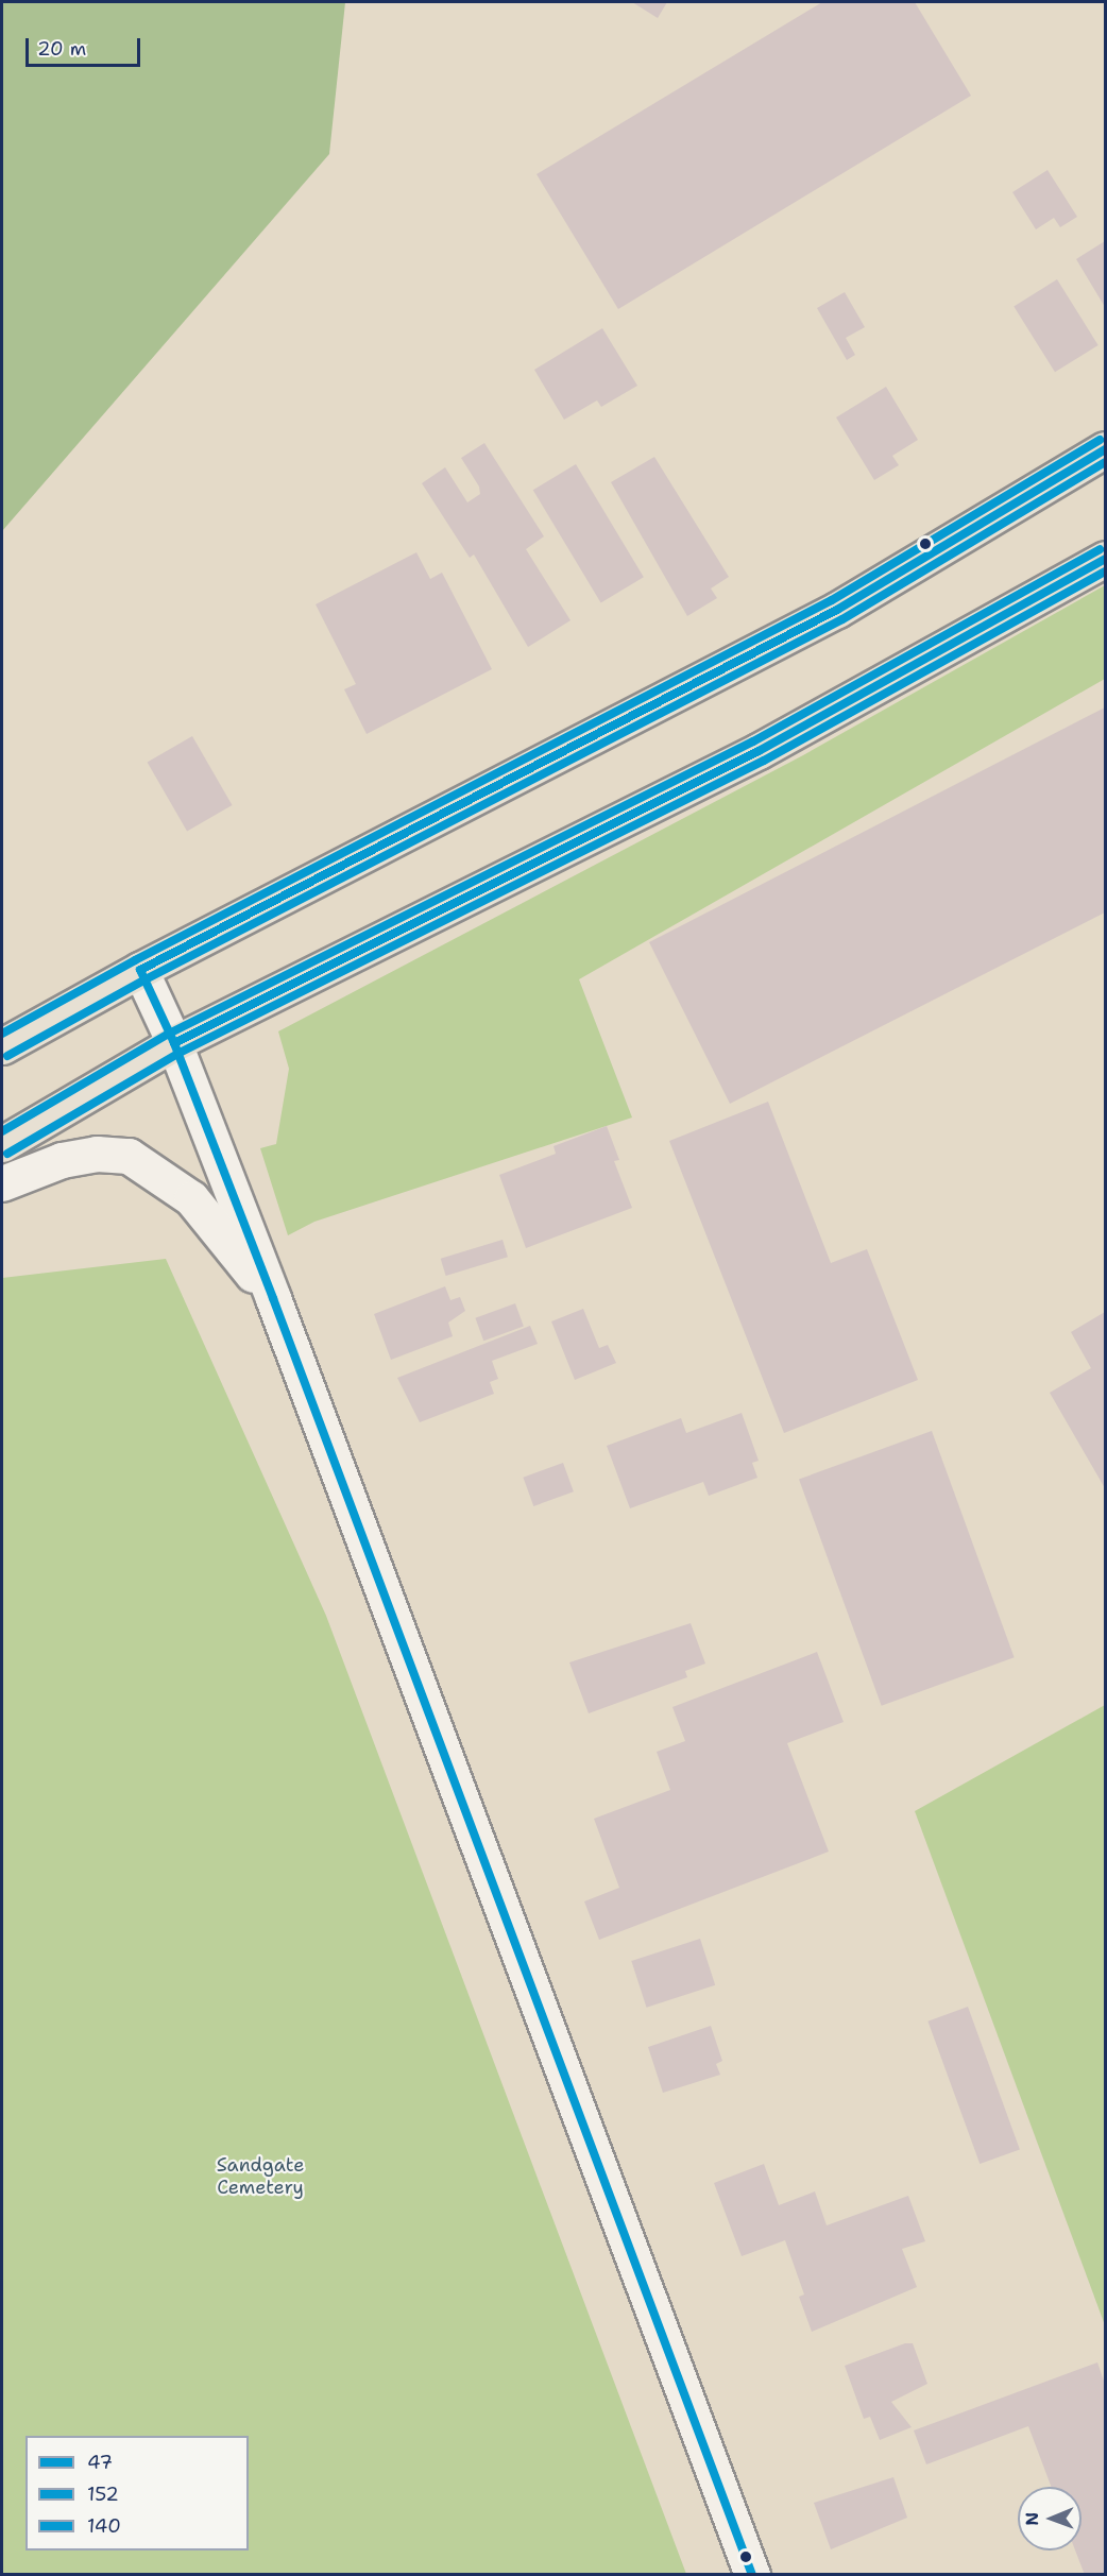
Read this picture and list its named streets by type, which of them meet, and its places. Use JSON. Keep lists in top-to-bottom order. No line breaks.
{"parks":["Sandgate Cemetery"],"lines":["transit line 140","transit line 47","transit line 152"],"legend":["47","152","140"],"scale_bar":"20 m","north":"left"}
